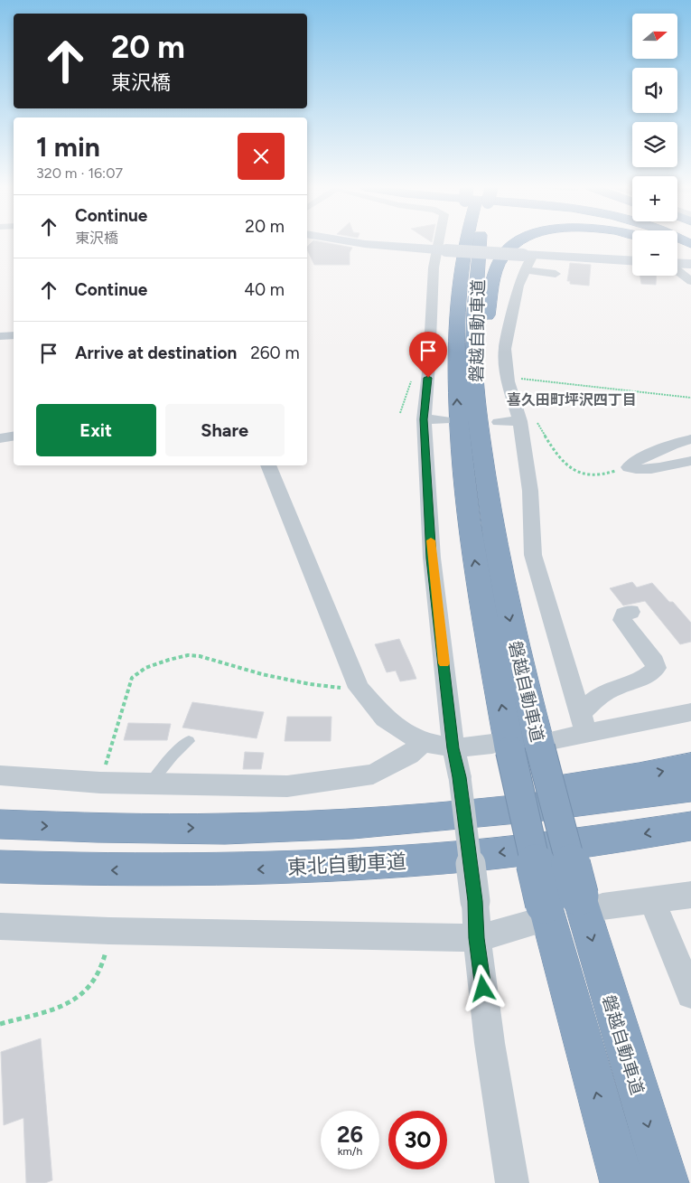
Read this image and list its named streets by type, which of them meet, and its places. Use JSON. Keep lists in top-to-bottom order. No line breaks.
{"streets":{"highway":["磐越自動車道","東北自動車道"]},"districts":["喜久田町坪沢四丁目"],"north":"right","page":{"map_buttons":["+","−"],"turn":["20 m","東沢橋"],"heading":["1 min","320 m · 16:07"],"list":[{"name":"Continue","note":"東沢橋","value":"20 m"},{"name":"Continue","value":"40 m"},{"name":"Arrive at destination","value":"260 m"}],"buttons":["Exit","Share"],"speed":"26 km/h","limit":"30"}}
